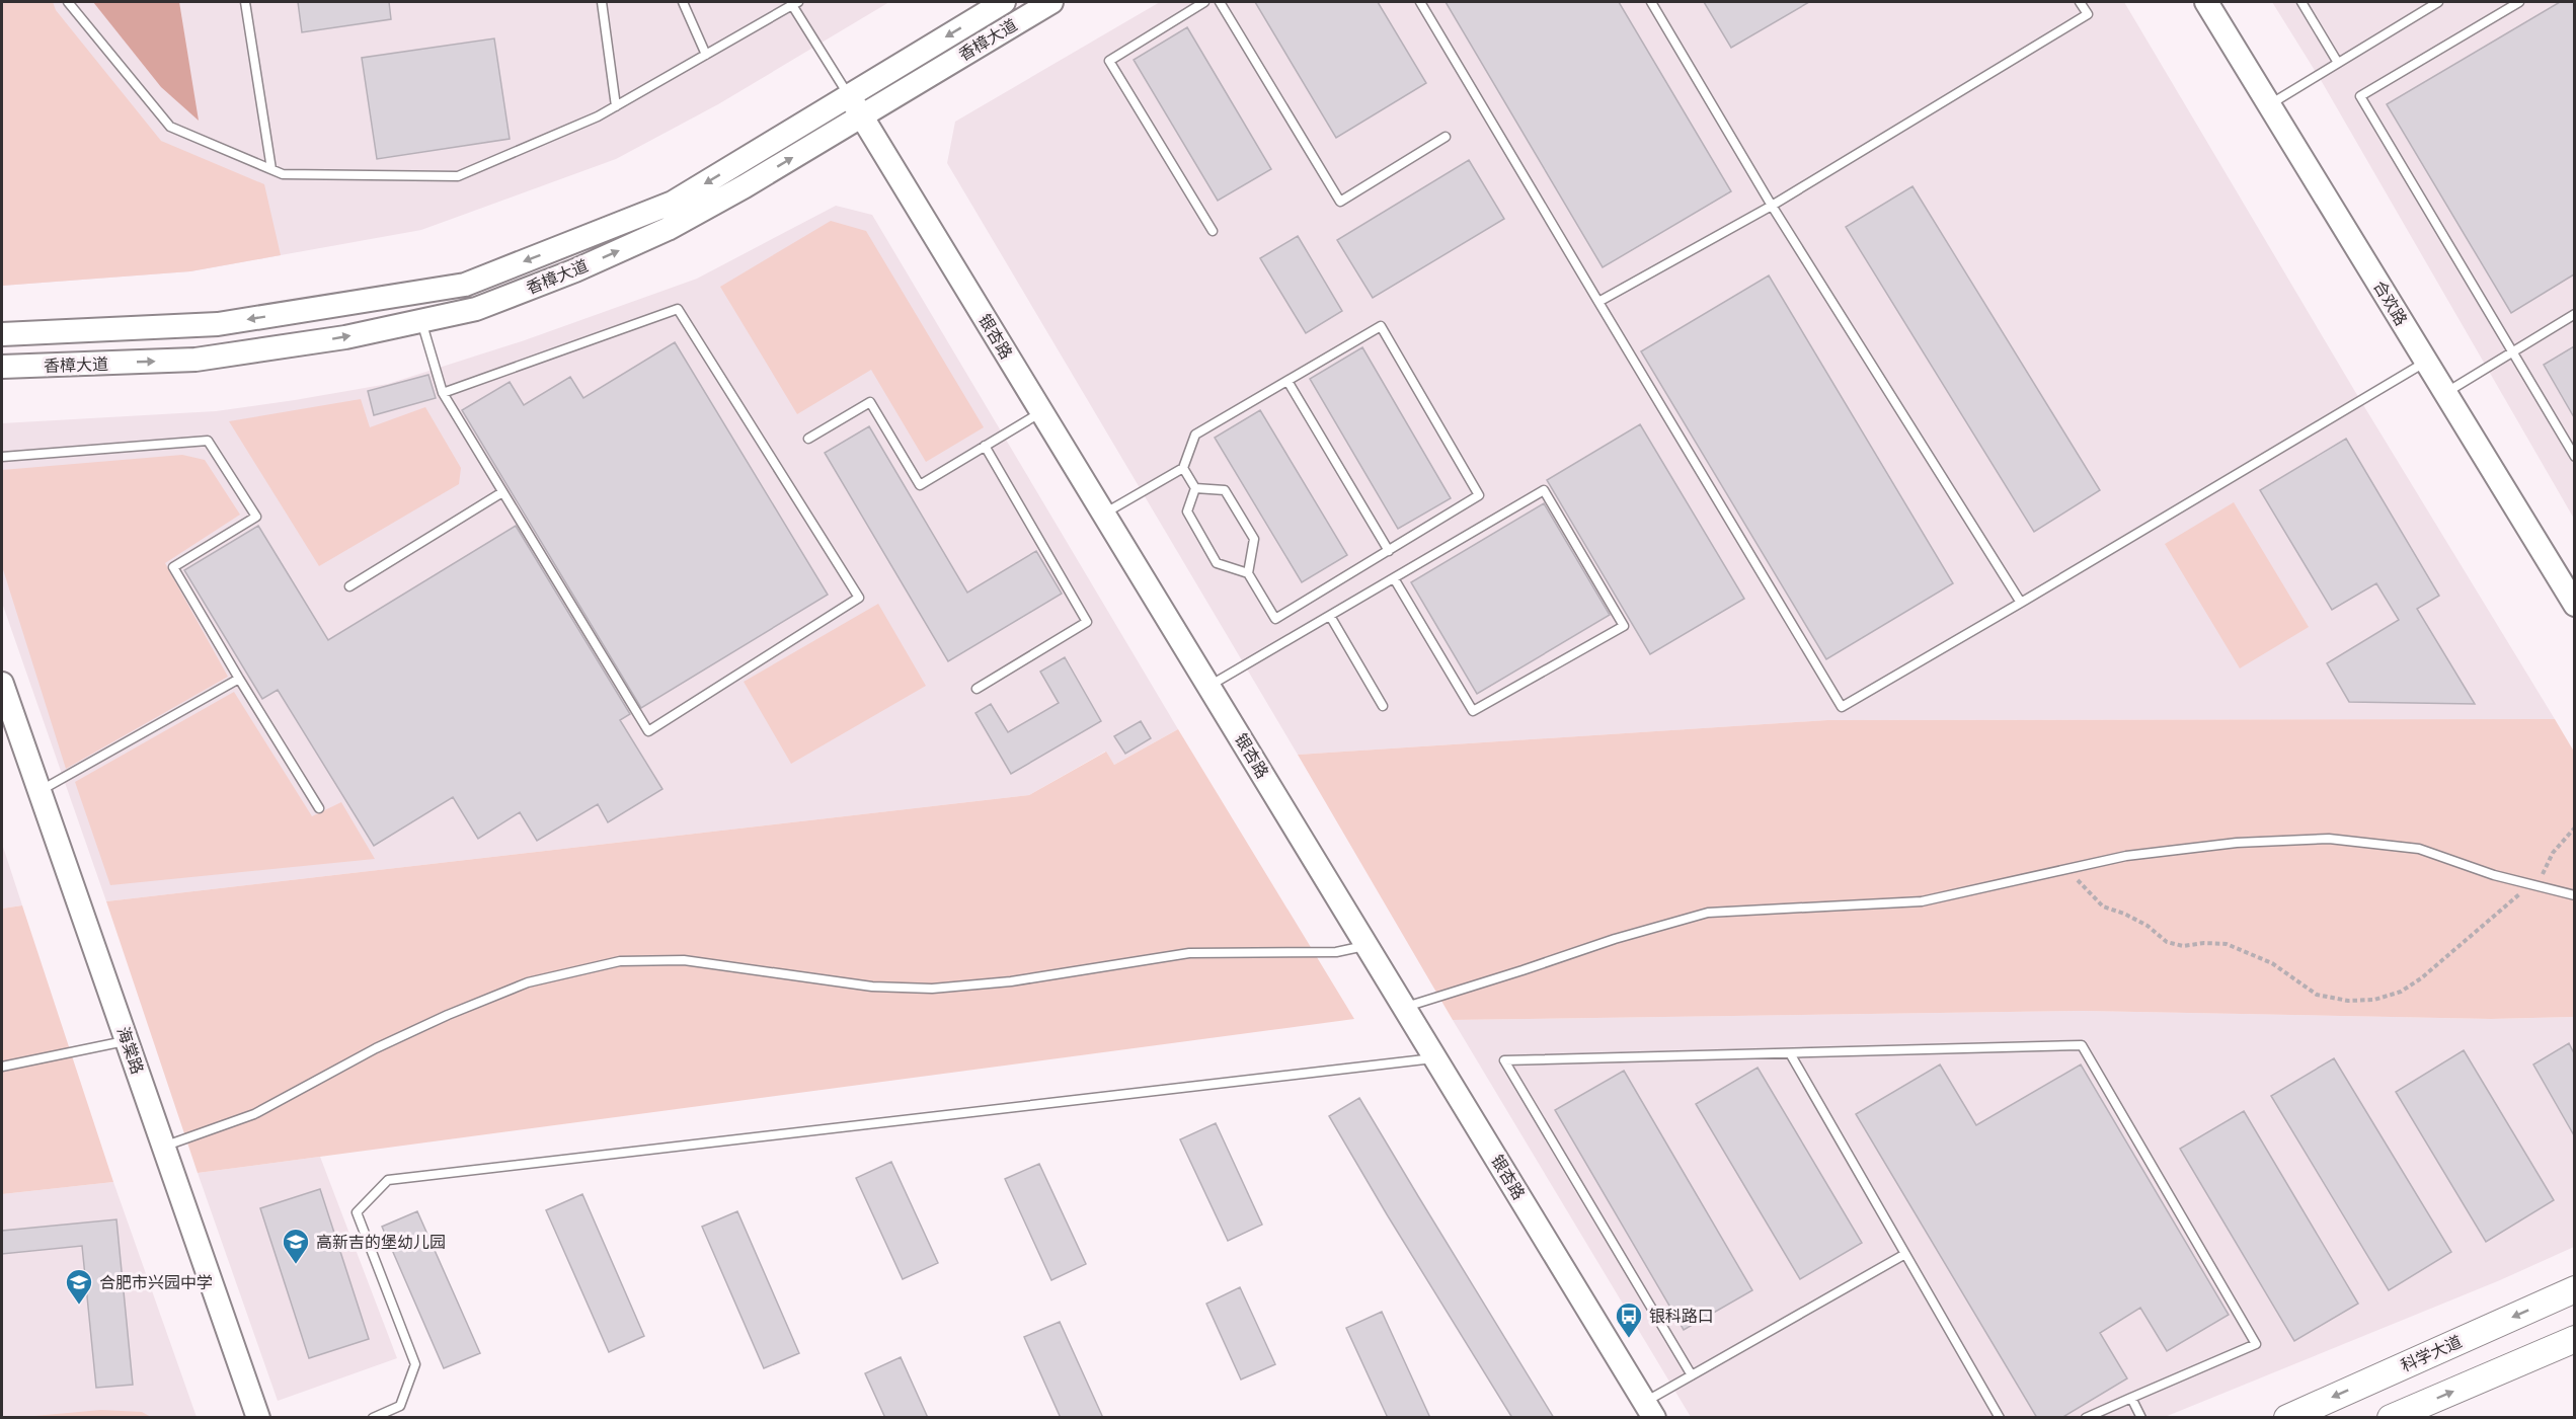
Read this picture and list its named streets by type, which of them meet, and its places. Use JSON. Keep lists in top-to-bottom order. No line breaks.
{"streets":{"main road":["科学大道"],"street":["香樟大道","合欢路","银杏路","海棠路"]},"crossings":[["香樟大道","银杏路"]],"places":{"school or university":["高新吉的堡幼儿园","合肥市兴园中学"],"bus stop":["银科路口"]}}
